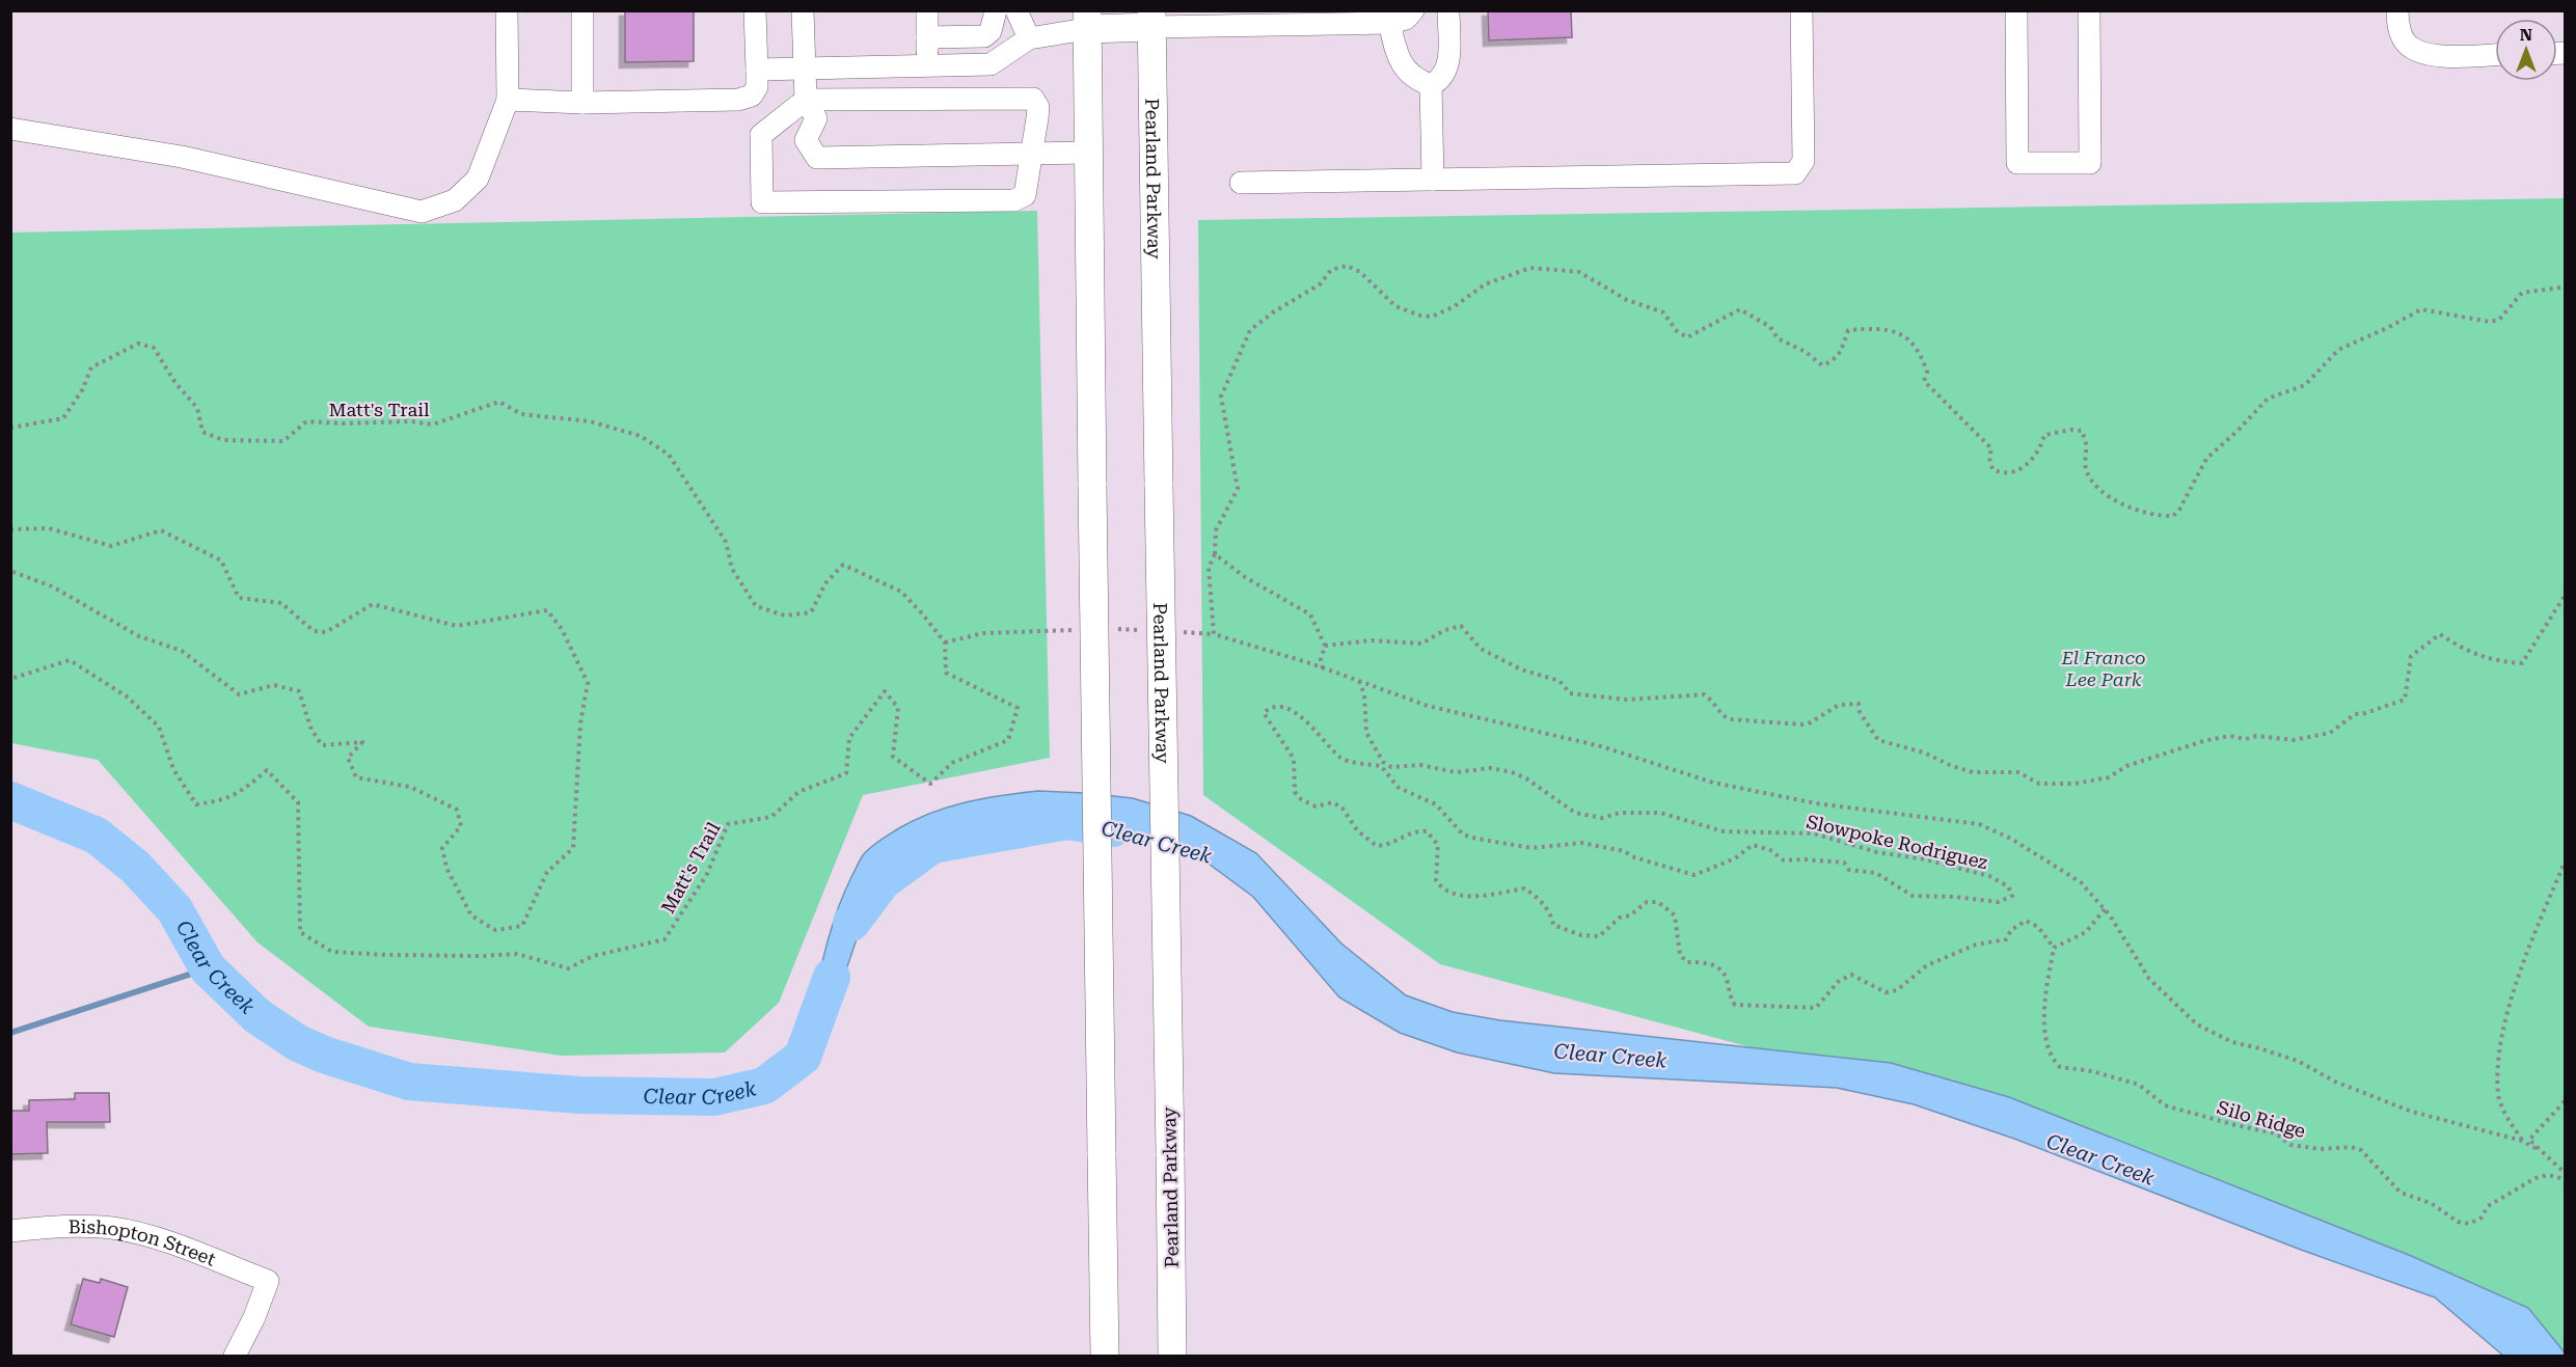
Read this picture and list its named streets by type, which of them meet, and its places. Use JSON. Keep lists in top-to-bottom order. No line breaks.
{"streets":{"main road":["Pearland Parkway"],"street":["Bishopton Street"],"path":["Matt's Trail","Slowpoke Rodriguez","Silo Ridge"]},"crossings":[["Slowpoke Rodriguez","Silo Ridge"]],"water":["Clear Creek"],"parks":["El Franco Lee Park"],"north":"top"}
